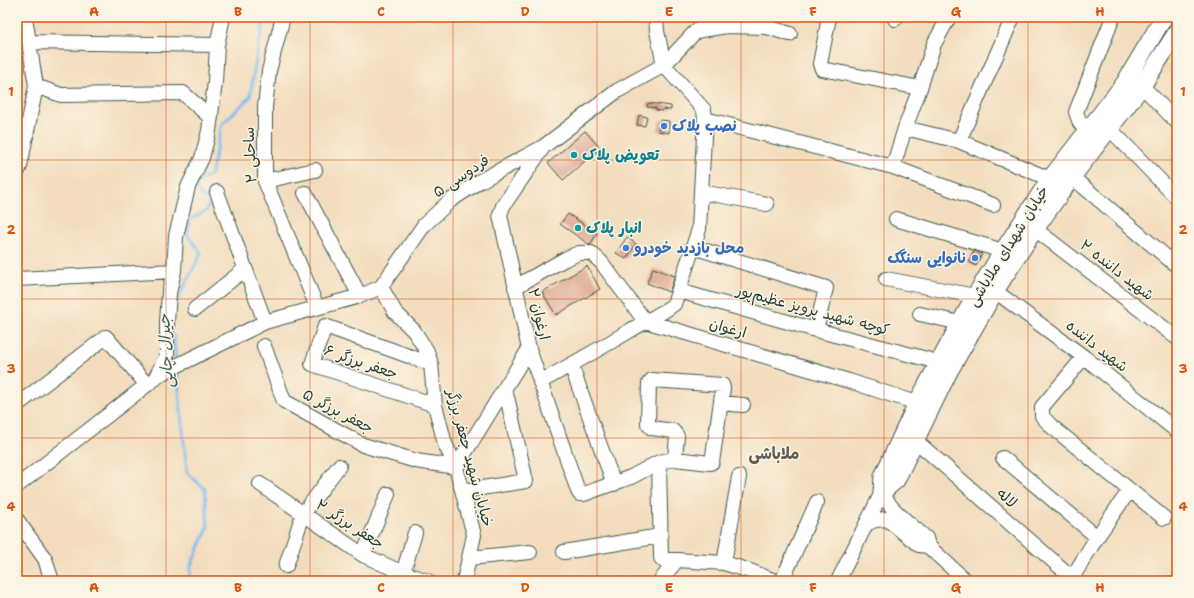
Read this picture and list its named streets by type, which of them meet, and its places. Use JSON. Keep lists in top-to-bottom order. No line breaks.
{"streets":{"main road":["خیابان شهدای ملاباشی"],"street":["ساحلی ۲","فردوسی ۵","شهید داننده ۲","کوچه شهید پرویز عظیم‌پور","ارغوان ۲","ارغوان","شهید داننده","جعفر برزگر ۶","جعفر برزگر ۵","خیابان شهید جعفر برزگر","لاله","جعفر برزگر ۲"]},"crossings":[["فردوسی ۵","ارغوان ۲"],["فردوسی ۵","خیابان شهید جعفر برزگر"],["خیابان شهدای ملاباشی","شهید داننده ۲"],["خیابان شهدای ملاباشی","کوچه شهید پرویز عظیم‌پور"],["خیابان شهدای ملاباشی","ارغوان"],["خیابان شهدای ملاباشی","شهید داننده"],["خیابان شهدای ملاباشی","لاله"],["جعفر برزگر ۶","خیابان شهید جعفر برزگر"],["جعفر برزگر ۵","خیابان شهید جعفر برزگر"]],"districts":["ملاباشی"],"water":["جیرال چایی"],"places":["نصب پلاک","تعویض پلاک","انبار پلاک","محل بازدید خودرو","نانوایی سنگک"],"grid":{"columns":["A","B","C","D","E","F","G","H"],"rows":["1","2","3","4"]}}
